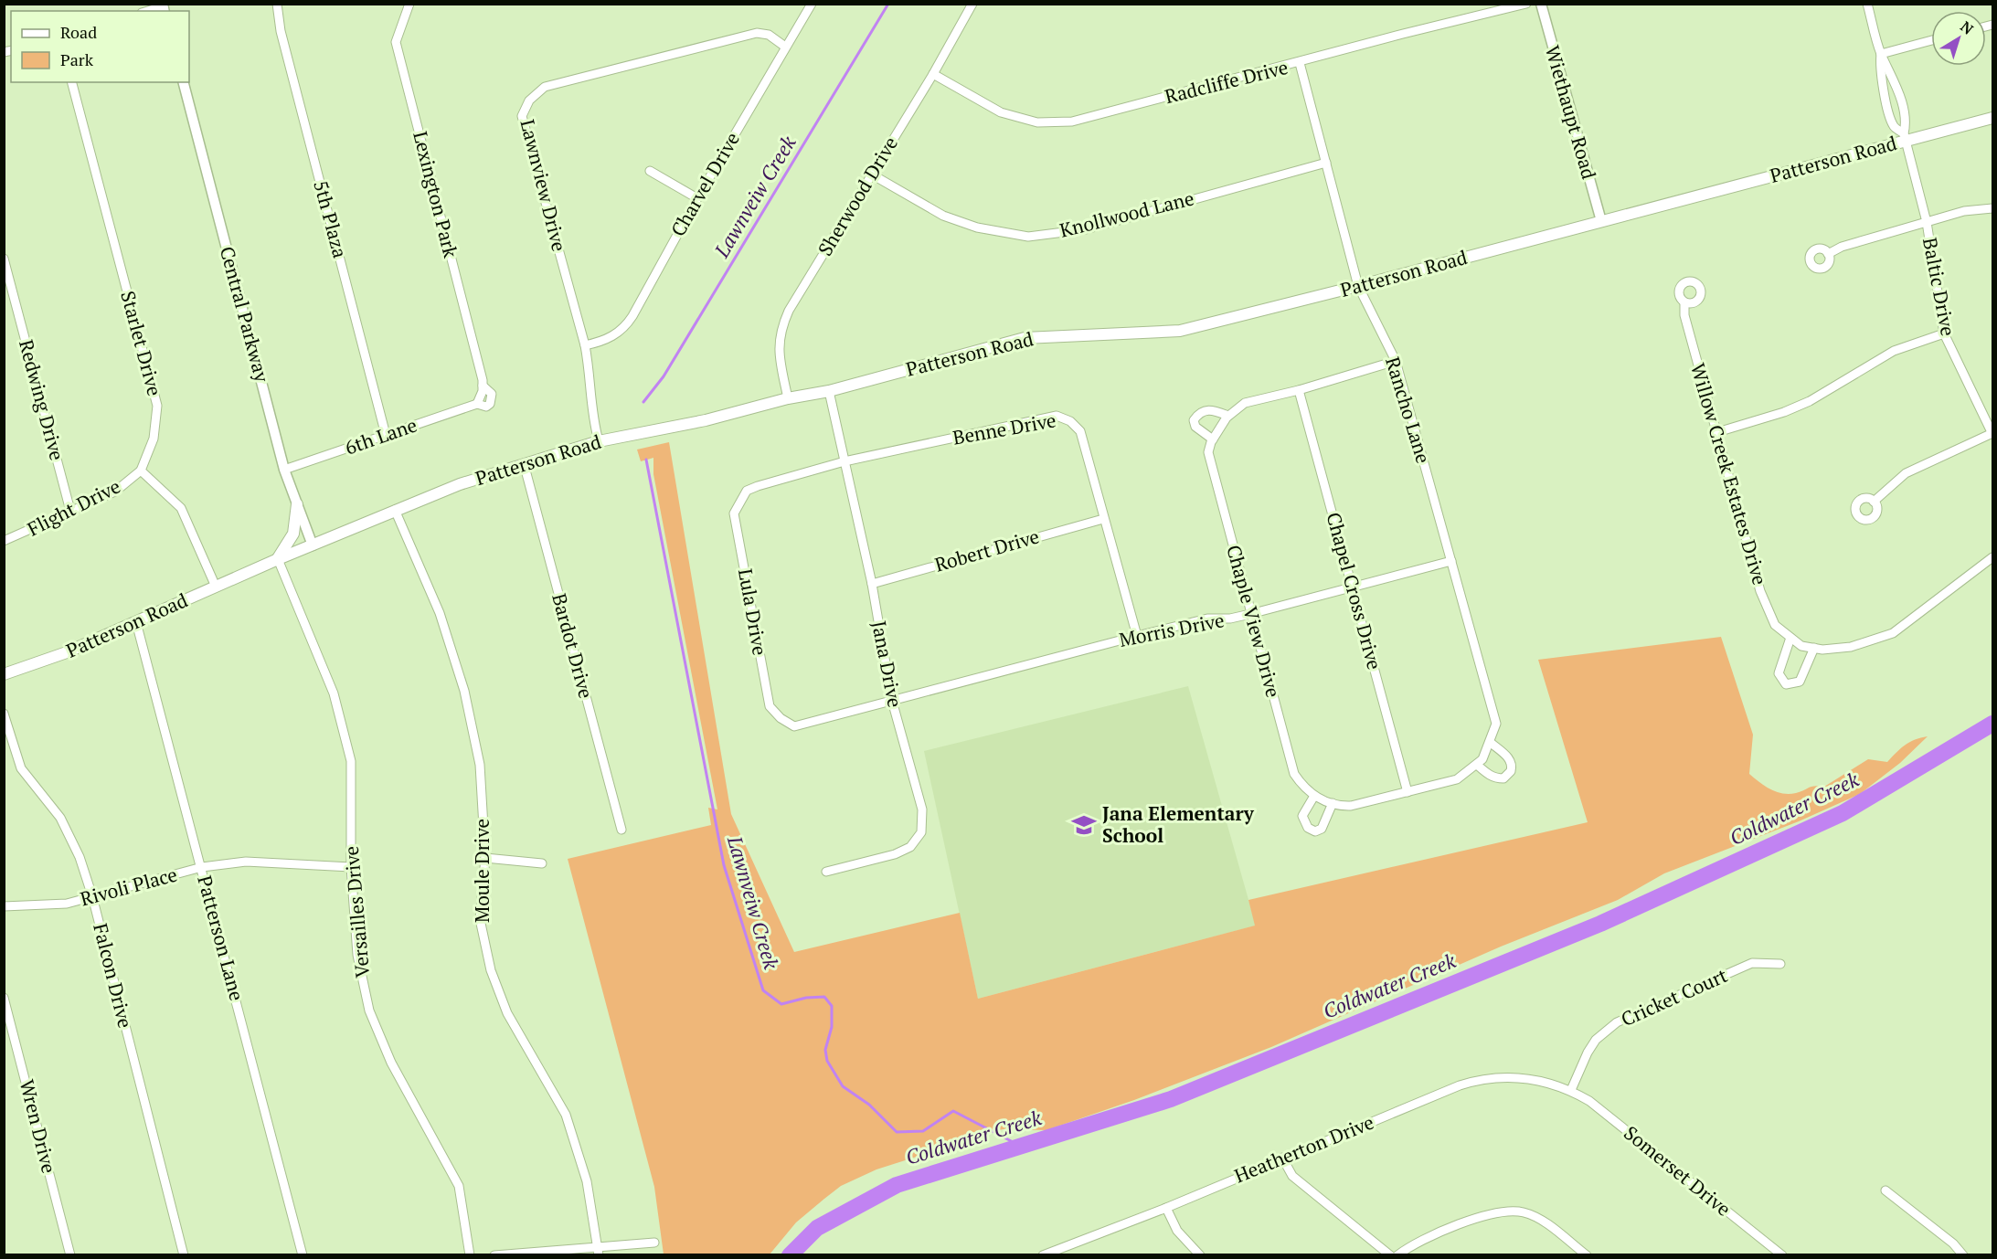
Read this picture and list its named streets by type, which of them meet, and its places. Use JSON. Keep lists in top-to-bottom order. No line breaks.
{"streets":{"main road":["Patterson Road"],"street":["Radcliffe Drive","Wiethaupt Road","Charvel Drive","Lawnview Drive","Lexington Park","Sherwood Drive","Knollwood Lane","5th Plaza","Baltic Drive","Central Parkway","Starlet Drive","Redwing Drive","Rancho Lane","Benne Drive","6th Lane","Willow Creek Estates Drive","Flight Drive","Robert Drive","Chapel Cross Drive","Lula Drive","Chaple View Drive","Morris Drive","Bardot Drive","Jana Drive","Moule Drive","Rivoli Place","Versailles Drive","Patterson Lane","Falcon Drive","Cricket Court","Wren Drive","Heatherton Drive","Somerset Drive"]},"crossings":[["Radcliffe Drive","Sherwood Drive"],["Radcliffe Drive","Rancho Lane"],["Wiethaupt Road","Patterson Road"],["Patterson Road","Lawnview Drive"],["Patterson Road","Sherwood Drive"],["Patterson Road","Baltic Drive"],["Patterson Road","Central Parkway"],["Patterson Road","Rancho Lane"],["Patterson Road","Bardot Drive"],["Patterson Road","Jana Drive"],["Patterson Road","Moule Drive"],["Patterson Road","Versailles Drive"],["Patterson Road","Patterson Lane"],["Charvel Drive","Lawnview Drive"],["Lexington Park","6th Lane"],["Sherwood Drive","Knollwood Lane"],["Knollwood Lane","Rancho Lane"],["5th Plaza","6th Lane"],["Central Parkway","6th Lane"],["Starlet Drive","Flight Drive"],["Redwing Drive","Flight Drive"],["Rancho Lane","Chaple View Drive"],["Rancho Lane","Morris Drive"],["Benne Drive","Robert Drive"],["Benne Drive","Lula Drive"],["Benne Drive","Morris Drive"],["Benne Drive","Jana Drive"],["Robert Drive","Jana Drive"],["Chapel Cross Drive","Chaple View Drive"],["Chapel Cross Drive","Morris Drive"],["Lula Drive","Morris Drive"],["Lula Drive","Jana Drive"],["Chaple View Drive","Morris Drive"],["Morris Drive","Jana Drive"],["Rivoli Place","Versailles Drive"],["Rivoli Place","Patterson Lane"],["Rivoli Place","Falcon Drive"],["Cricket Court","Heatherton Drive"],["Cricket Court","Somerset Drive"],["Heatherton Drive","Somerset Drive"]],"water":["Lawnveiw Creek","Coldwater Creek"],"places":{"school or university":["Jana Elementary School"]},"legend":["Road","Park"],"north":"top right"}
